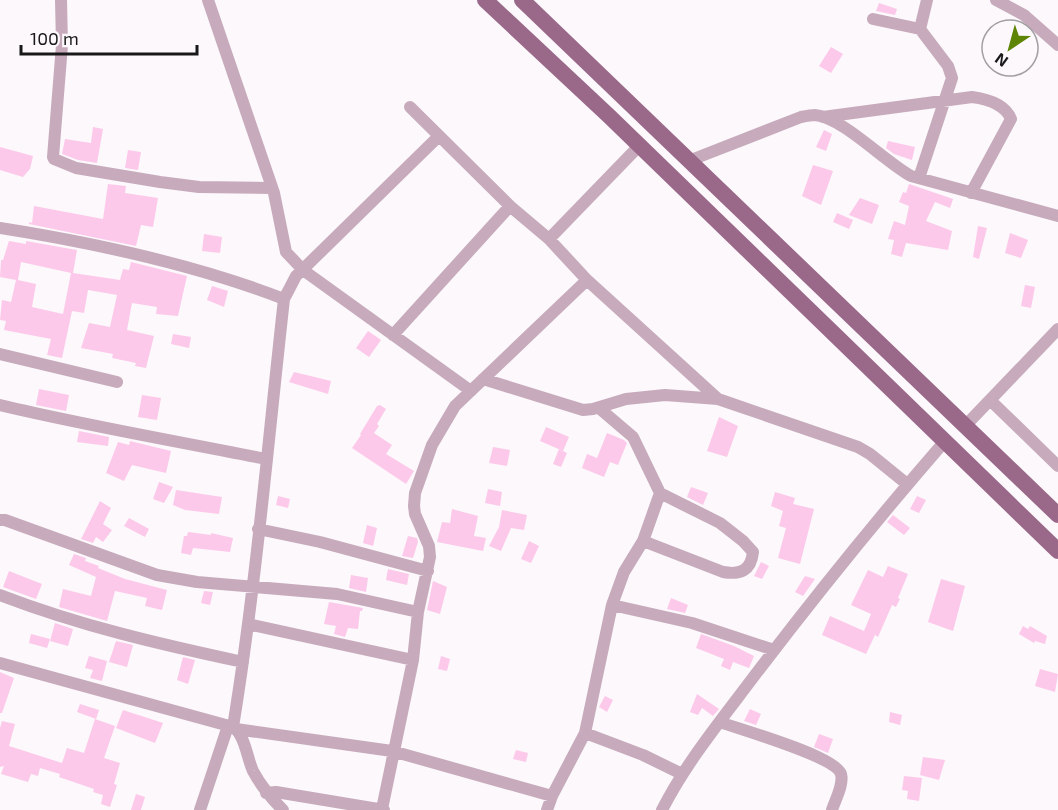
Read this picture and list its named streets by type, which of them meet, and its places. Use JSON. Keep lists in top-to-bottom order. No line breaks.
{"scale_bar":"100 m","north":"bottom left"}
